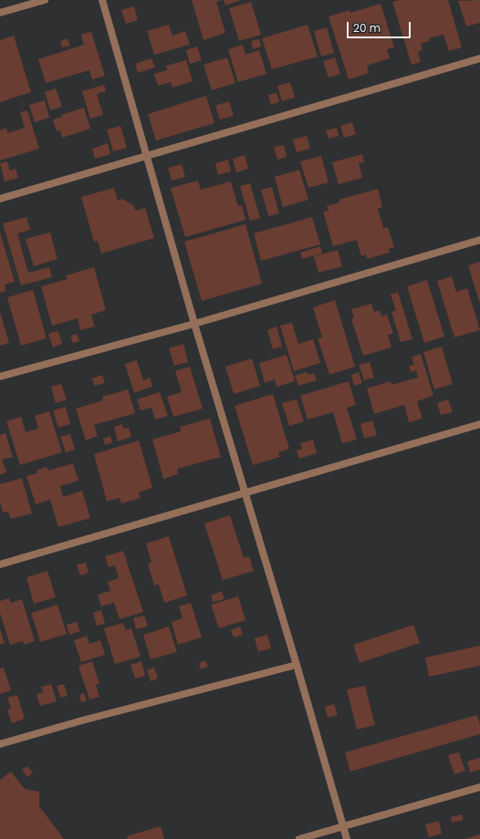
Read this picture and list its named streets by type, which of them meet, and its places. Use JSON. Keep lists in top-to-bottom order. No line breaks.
{"scale_bar":"20 m"}
